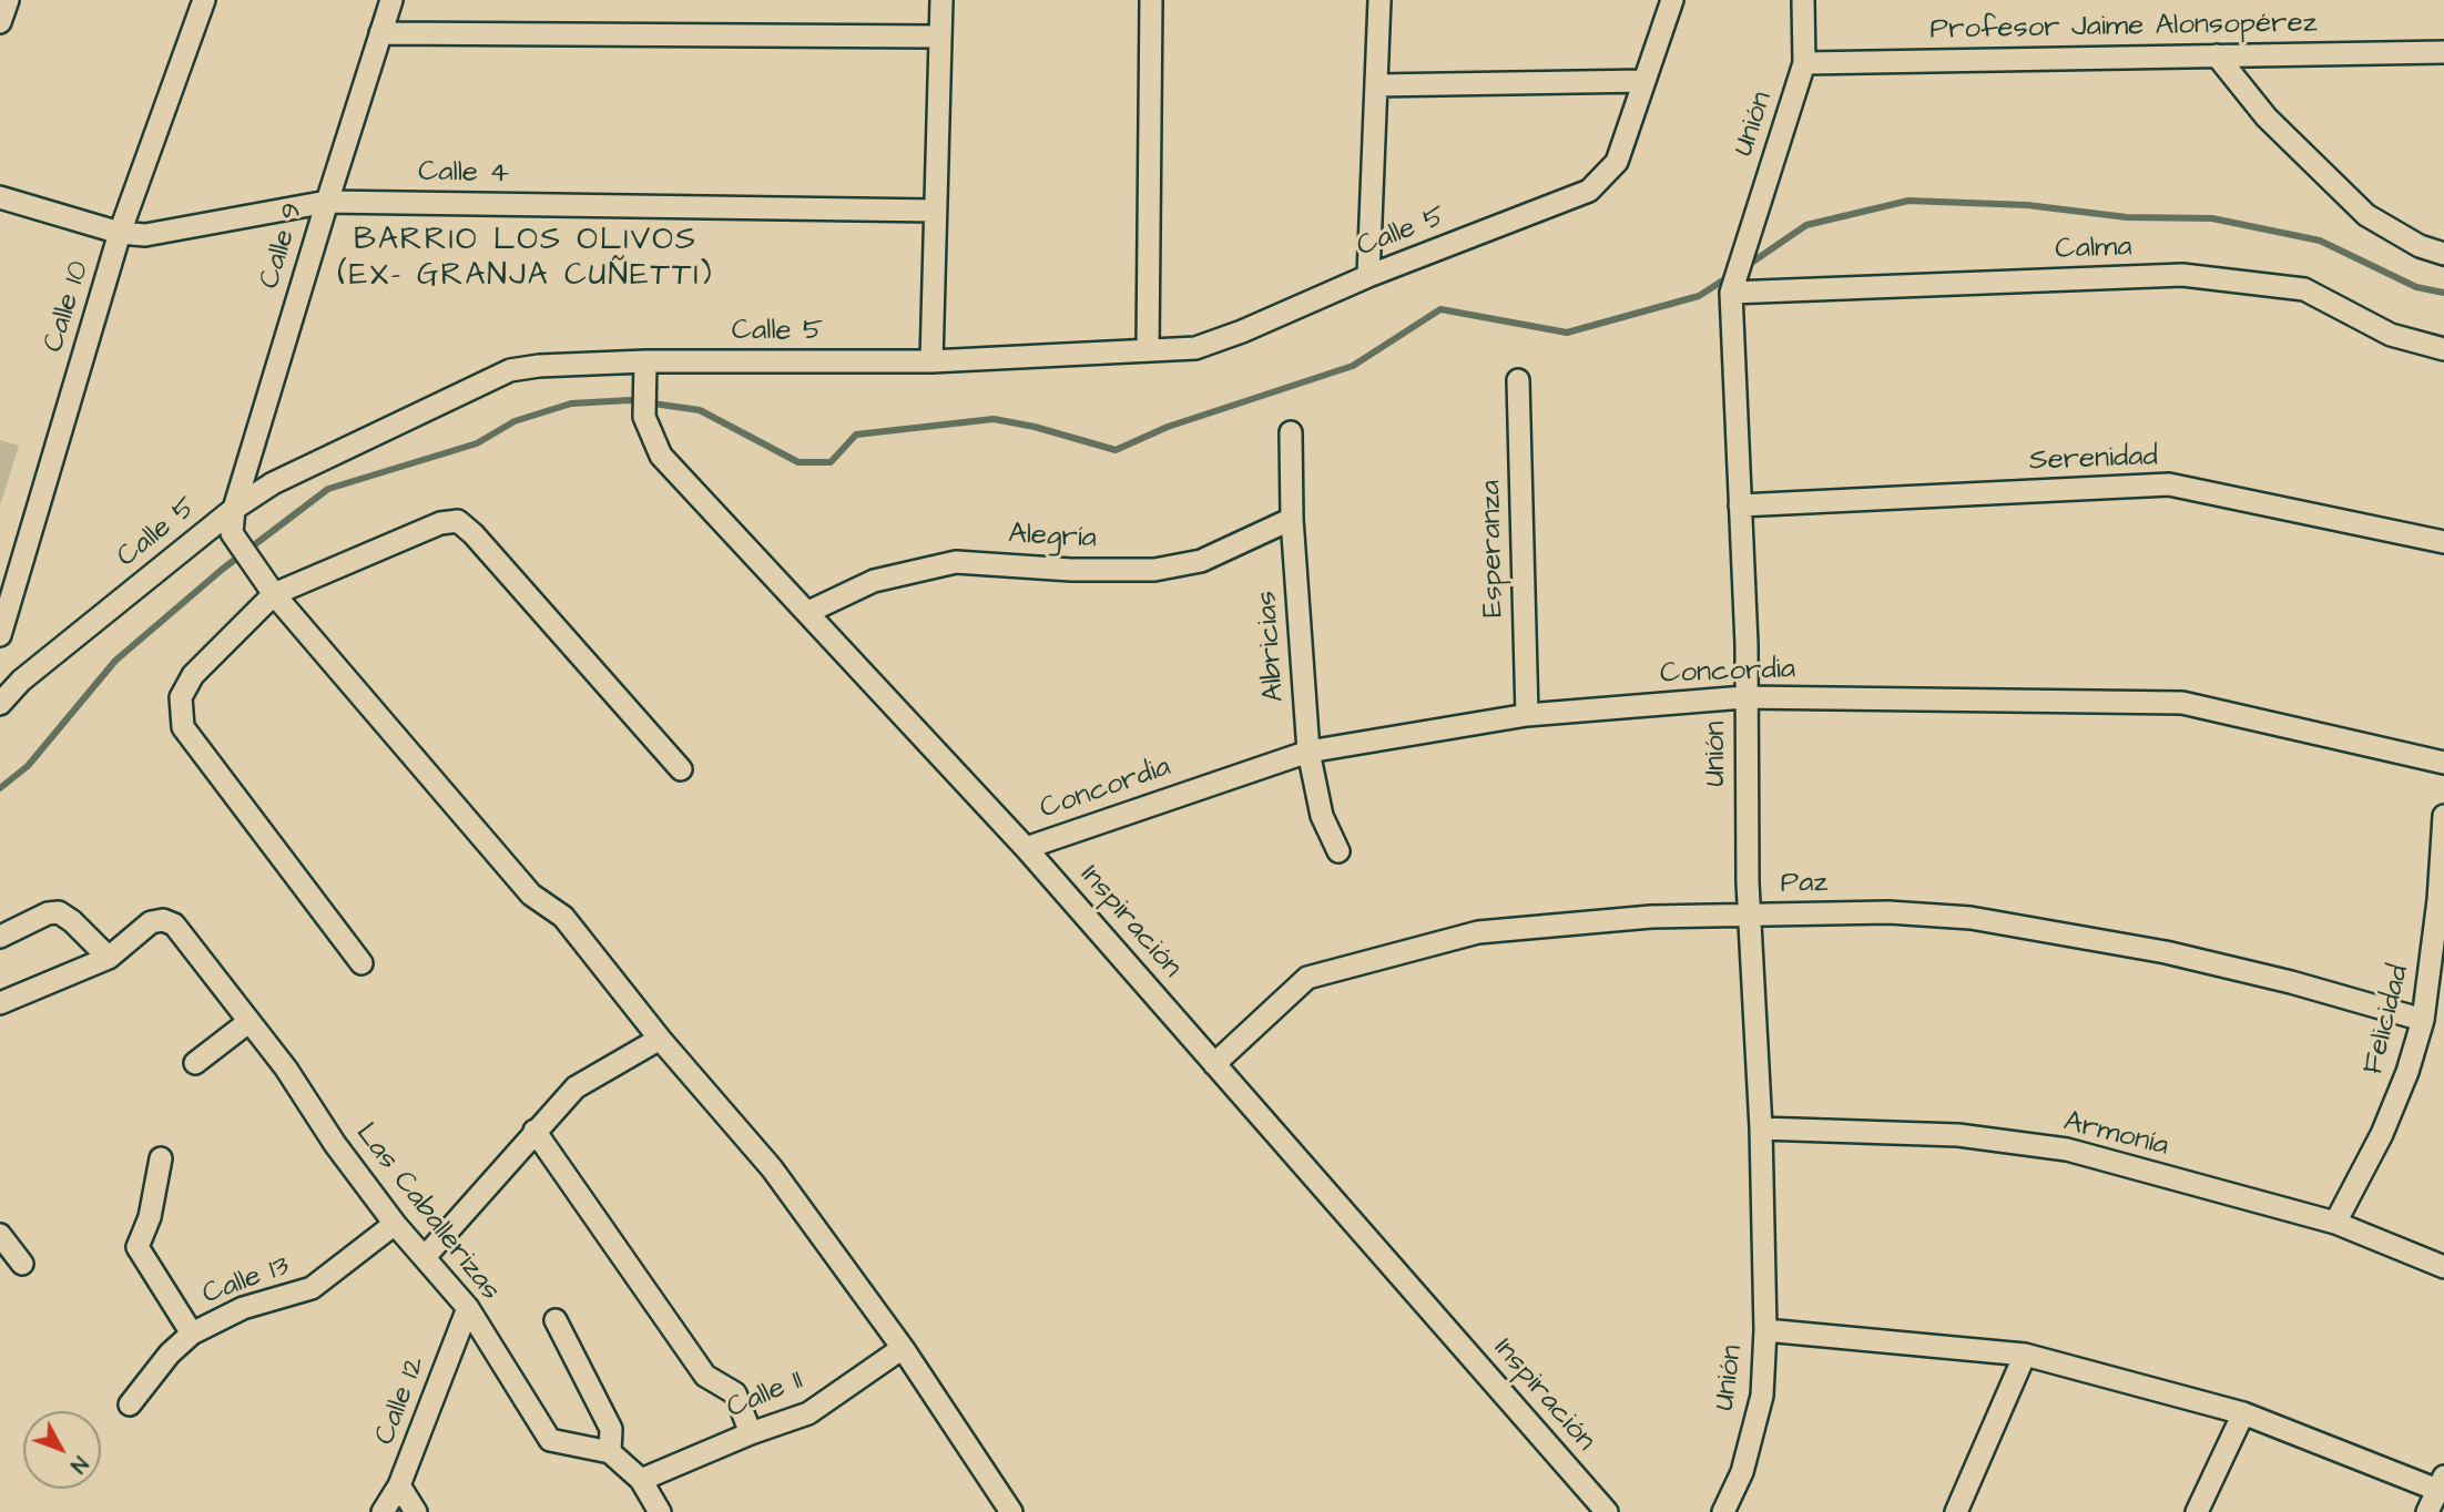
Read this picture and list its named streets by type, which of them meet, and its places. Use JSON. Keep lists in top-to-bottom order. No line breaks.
{"streets":{"street":["Profesor Jaime Alonsopérez","Unión","Calle 4","Calle 5","Calle 9","Calma","Calle 10","Serenidad","Alegría","Esperanza","Albricias","Concordia","Paz","Inspiración","Felicidad","Armonía","Las Caballerizas","Calle 13","Calle 11","Calle 12"]},"crossings":[["Profesor Jaime Alonsopérez","Unión"],["Unión","Calma"],["Unión","Serenidad"],["Unión","Concordia"],["Unión","Paz"],["Unión","Armonía"],["Calle 4","Calle 9"],["Calle 4","Calle 10"],["Calle 5","Calle 9"],["Calle 5","Inspiración"],["Alegría","Albricias"],["Alegría","Inspiración"],["Esperanza","Concordia"],["Albricias","Concordia"],["Concordia","Inspiración"],["Paz","Inspiración"],["Paz","Felicidad"],["Felicidad","Armonía"],["Las Caballerizas","Calle 13"],["Las Caballerizas","Calle 11"],["Las Caballerizas","Calle 12"]],"districts":["BARRIO LOS OLIVOS (EX- GRANJA CUÑETTI)"],"north":"bottom right"}
